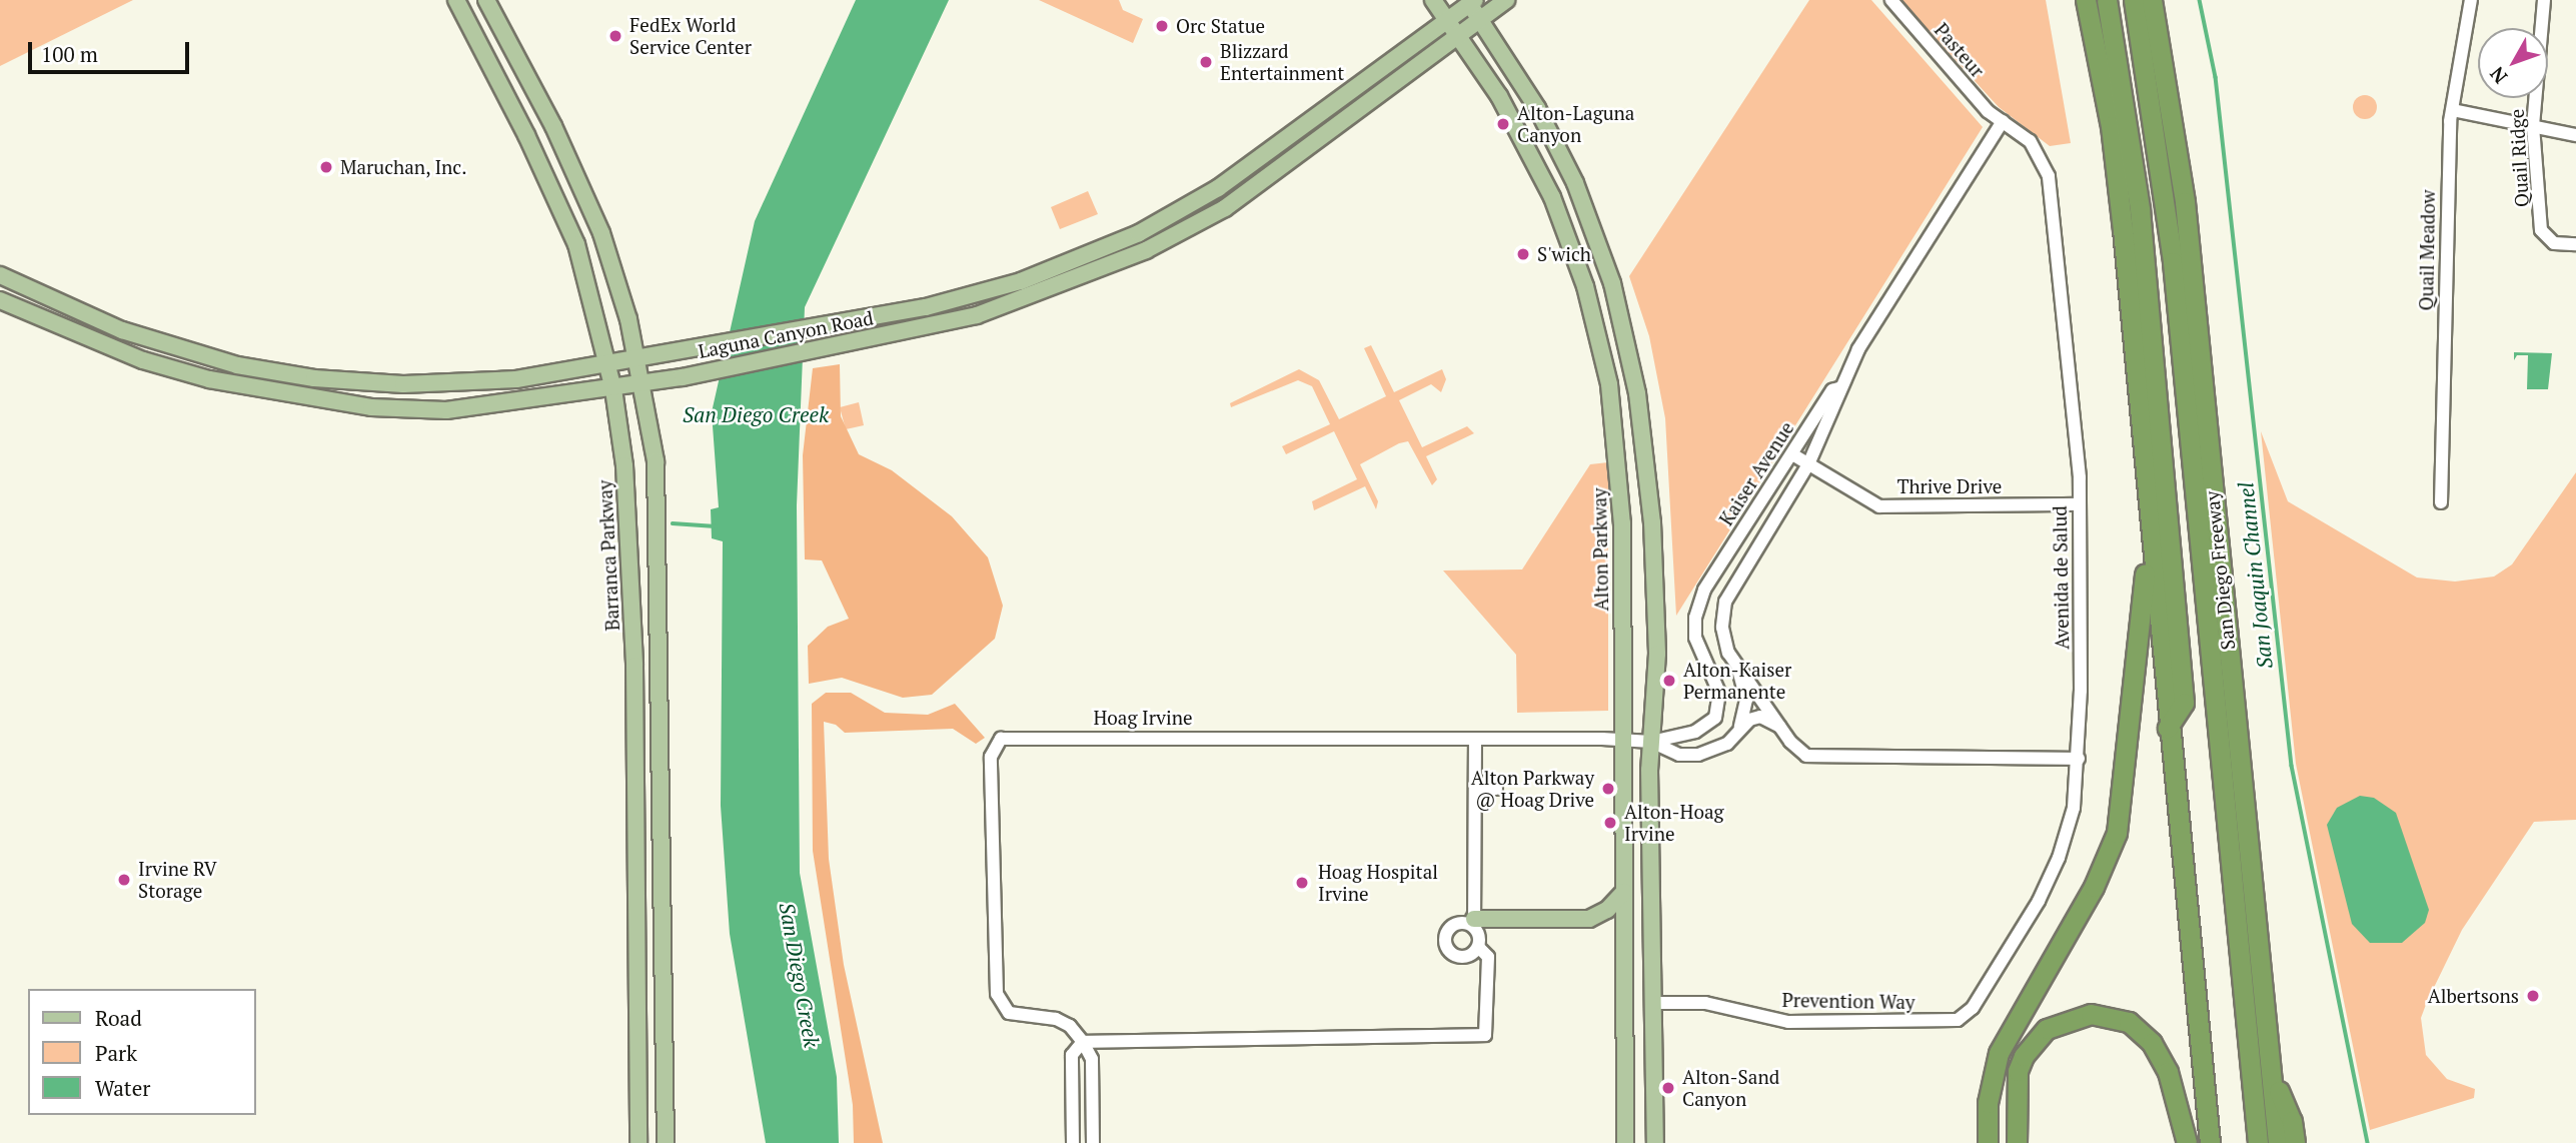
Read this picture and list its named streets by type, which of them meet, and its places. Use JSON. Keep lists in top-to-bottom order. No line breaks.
{"streets":{"highway":["San Diego Freeway"],"main road":["Laguna Canyon Road","Alton Parkway","Barranca Parkway"],"street":["Pasteur","Quail Ridge","Quail Meadow","Kaiser Avenue","Thrive Drive","Avenida de Salud","Hoag Irvine","Prevention Way"]},"crossings":[["Pasteur","Kaiser Avenue"],["Pasteur","Avenida de Salud"],["Laguna Canyon Road","Alton Parkway"],["Laguna Canyon Road","Barranca Parkway"],["Kaiser Avenue","Thrive Drive"],["Kaiser Avenue","Avenida de Salud"],["Kaiser Avenue","Hoag Irvine"],["Thrive Drive","Avenida de Salud"],["Alton Parkway","Hoag Irvine"],["Avenida de Salud","Prevention Way"]],"water":["San Diego Creek","San Joaquin Channel"],"places":["Orc Statue","FedEx World Service Center","Blizzard Entertainment","Alton-Laguna Canyon","Maruchan, Inc.","S'wich","Alton-Kaiser Permanente","Alton Parkway @ Hoag Drive","Alton-Hoag Irvine","Irvine RV Storage","Hoag Hospital Irvine","Albertsons","Alton-Sand Canyon"],"legend":["Road","Park","Water"],"scale_bar":"100 m","north":"bottom left"}
